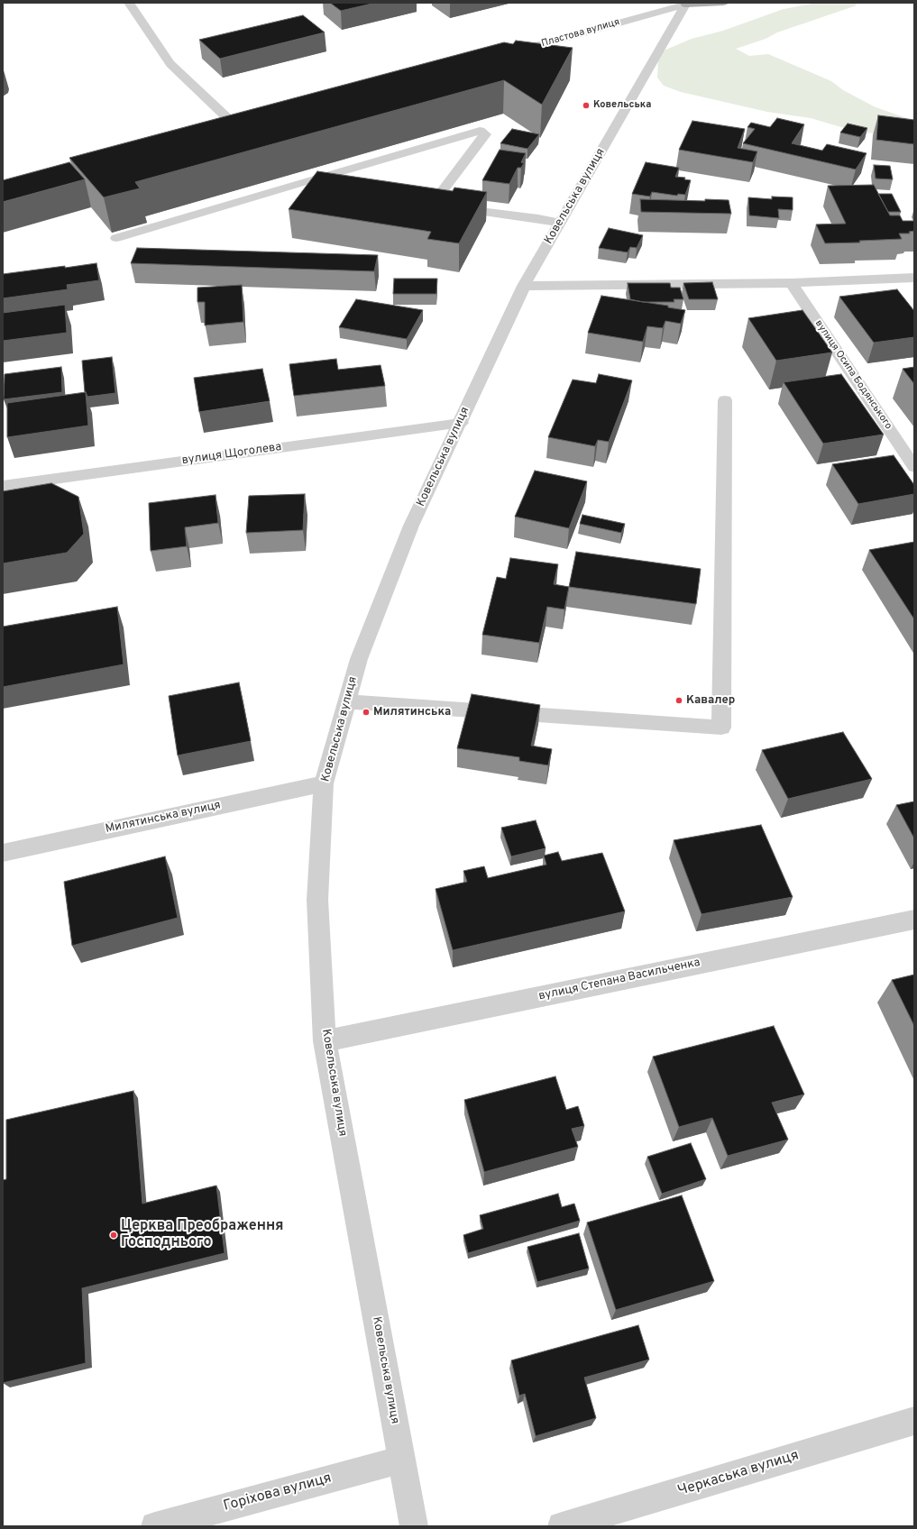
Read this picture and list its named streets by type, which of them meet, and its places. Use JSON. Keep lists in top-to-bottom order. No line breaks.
{"streets":{"main road":["Пластова вулиця"],"street":["Ковельська вулиця","вулиця Осипа Бодянського","вулиця Щоголева","Милятинська вулиця","вулиця Степана Васильченка","Черкаська вулиця","Горіхова вулиця"]},"crossings":[["Пластова вулиця","Ковельська вулиця"],["Ковельська вулиця","вулиця Щоголева"],["Ковельська вулиця","Милятинська вулиця"],["Ковельська вулиця","вулиця Степана Васильченка"],["Ковельська вулиця","Горіхова вулиця"]],"places":["Ковельська","Кавалер","Милятинська","Церква Преображення Господнього"]}
